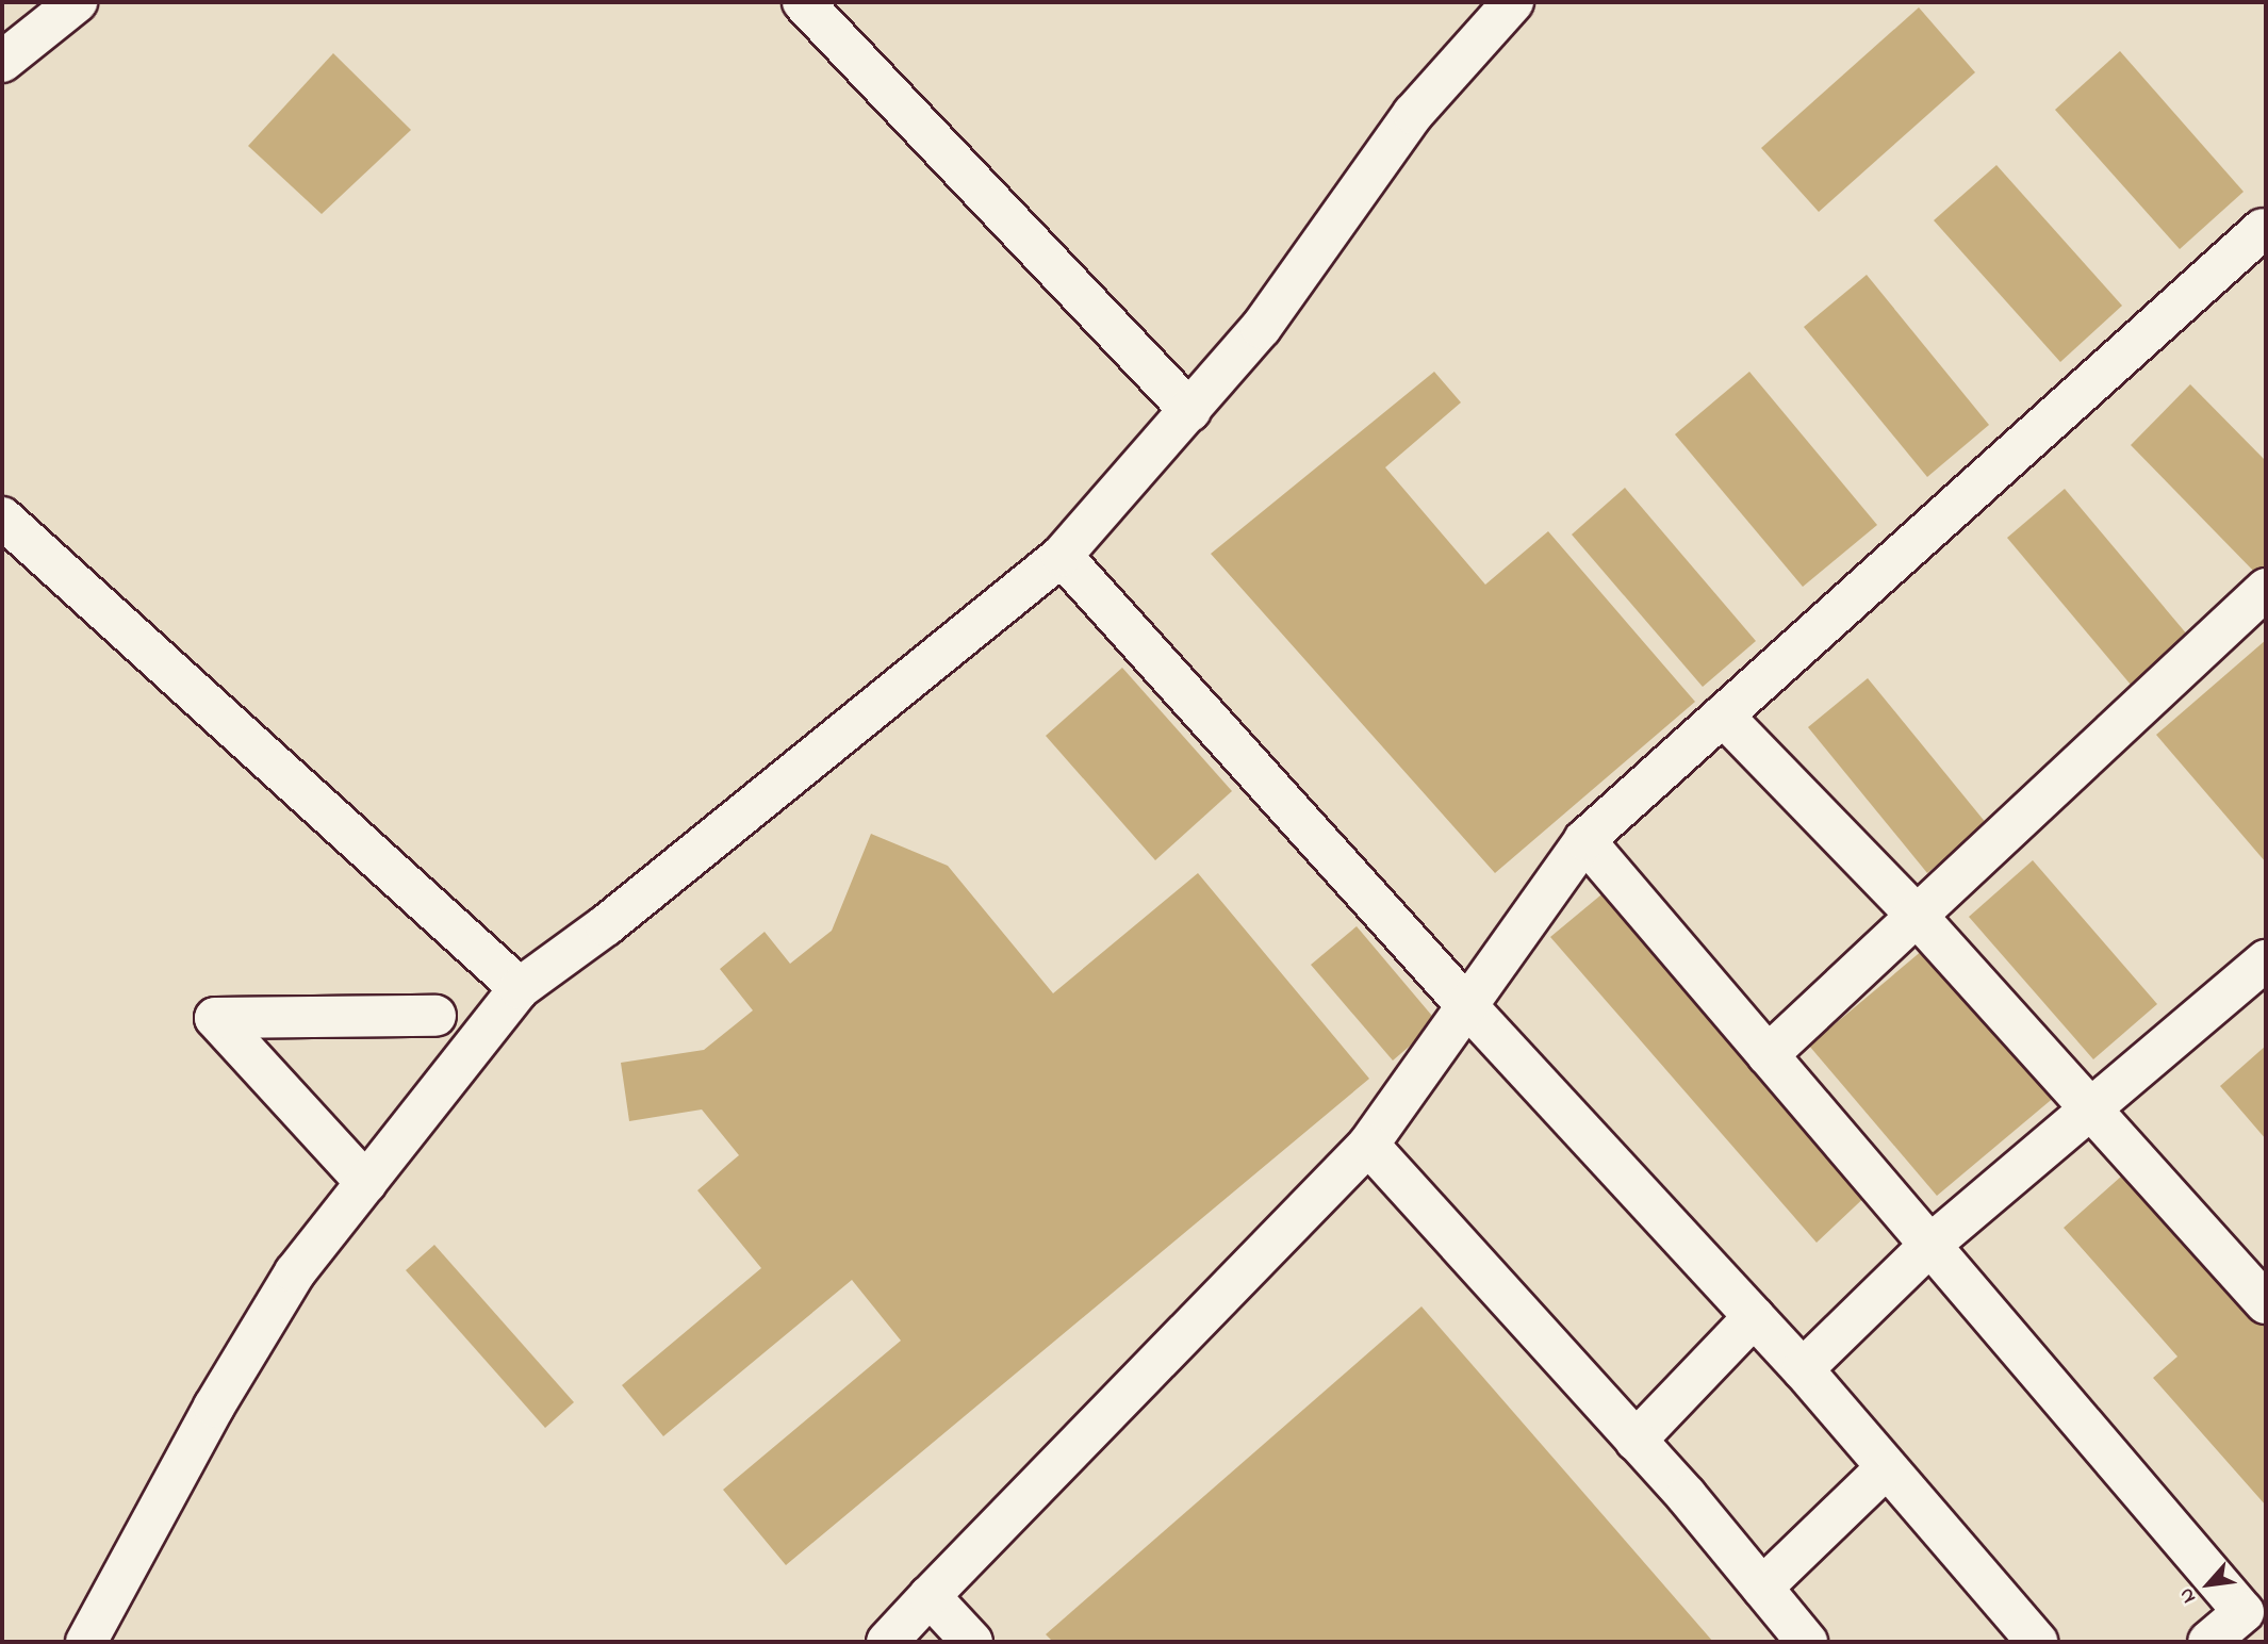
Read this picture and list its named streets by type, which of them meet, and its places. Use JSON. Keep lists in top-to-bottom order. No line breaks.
{"north":"bottom left"}
